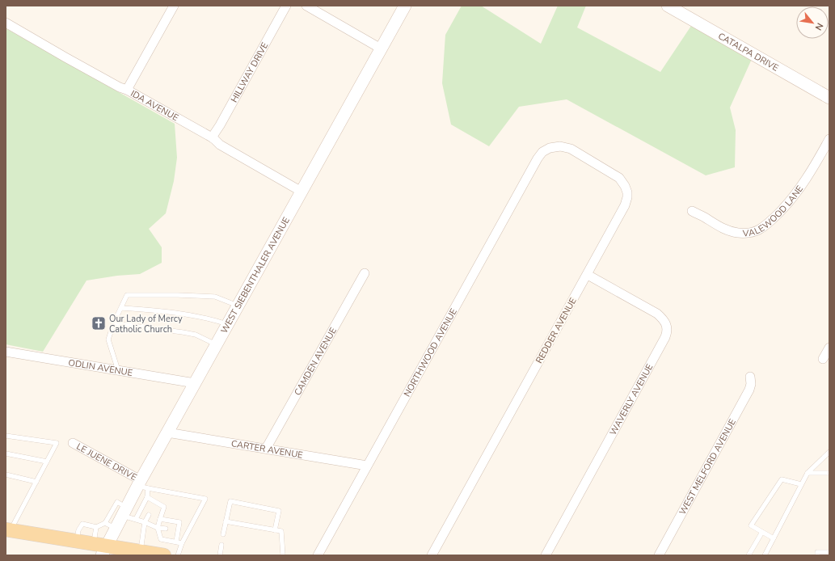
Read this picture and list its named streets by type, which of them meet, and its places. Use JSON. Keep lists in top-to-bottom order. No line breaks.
{"streets":{"main road":["CATALPA DRIVE","WEST SIEBENTHALER AVENUE"],"street":["HILLWAY DRIVE","IDA AVENUE","VALEWOOD LANE","REDDER AVENUE","NORTHWOOD AVENUE","CAMDEN AVENUE","ODLIN AVENUE","WAVERLY AVENUE","CARTER AVENUE","LE JUENE DRIVE","WEST MELFORD AVENUE"]},"crossings":[["HILLWAY DRIVE","IDA AVENUE"],["IDA AVENUE","WEST SIEBENTHALER AVENUE"],["WEST SIEBENTHALER AVENUE","ODLIN AVENUE"],["WEST SIEBENTHALER AVENUE","CARTER AVENUE"],["WEST SIEBENTHALER AVENUE","LE JUENE DRIVE"],["REDDER AVENUE","NORTHWOOD AVENUE"],["REDDER AVENUE","WAVERLY AVENUE"],["NORTHWOOD AVENUE","CARTER AVENUE"],["CAMDEN AVENUE","CARTER AVENUE"]],"places":{"church":["Our Lady of Mercy Catholic Church"]},"north":"bottom right"}
